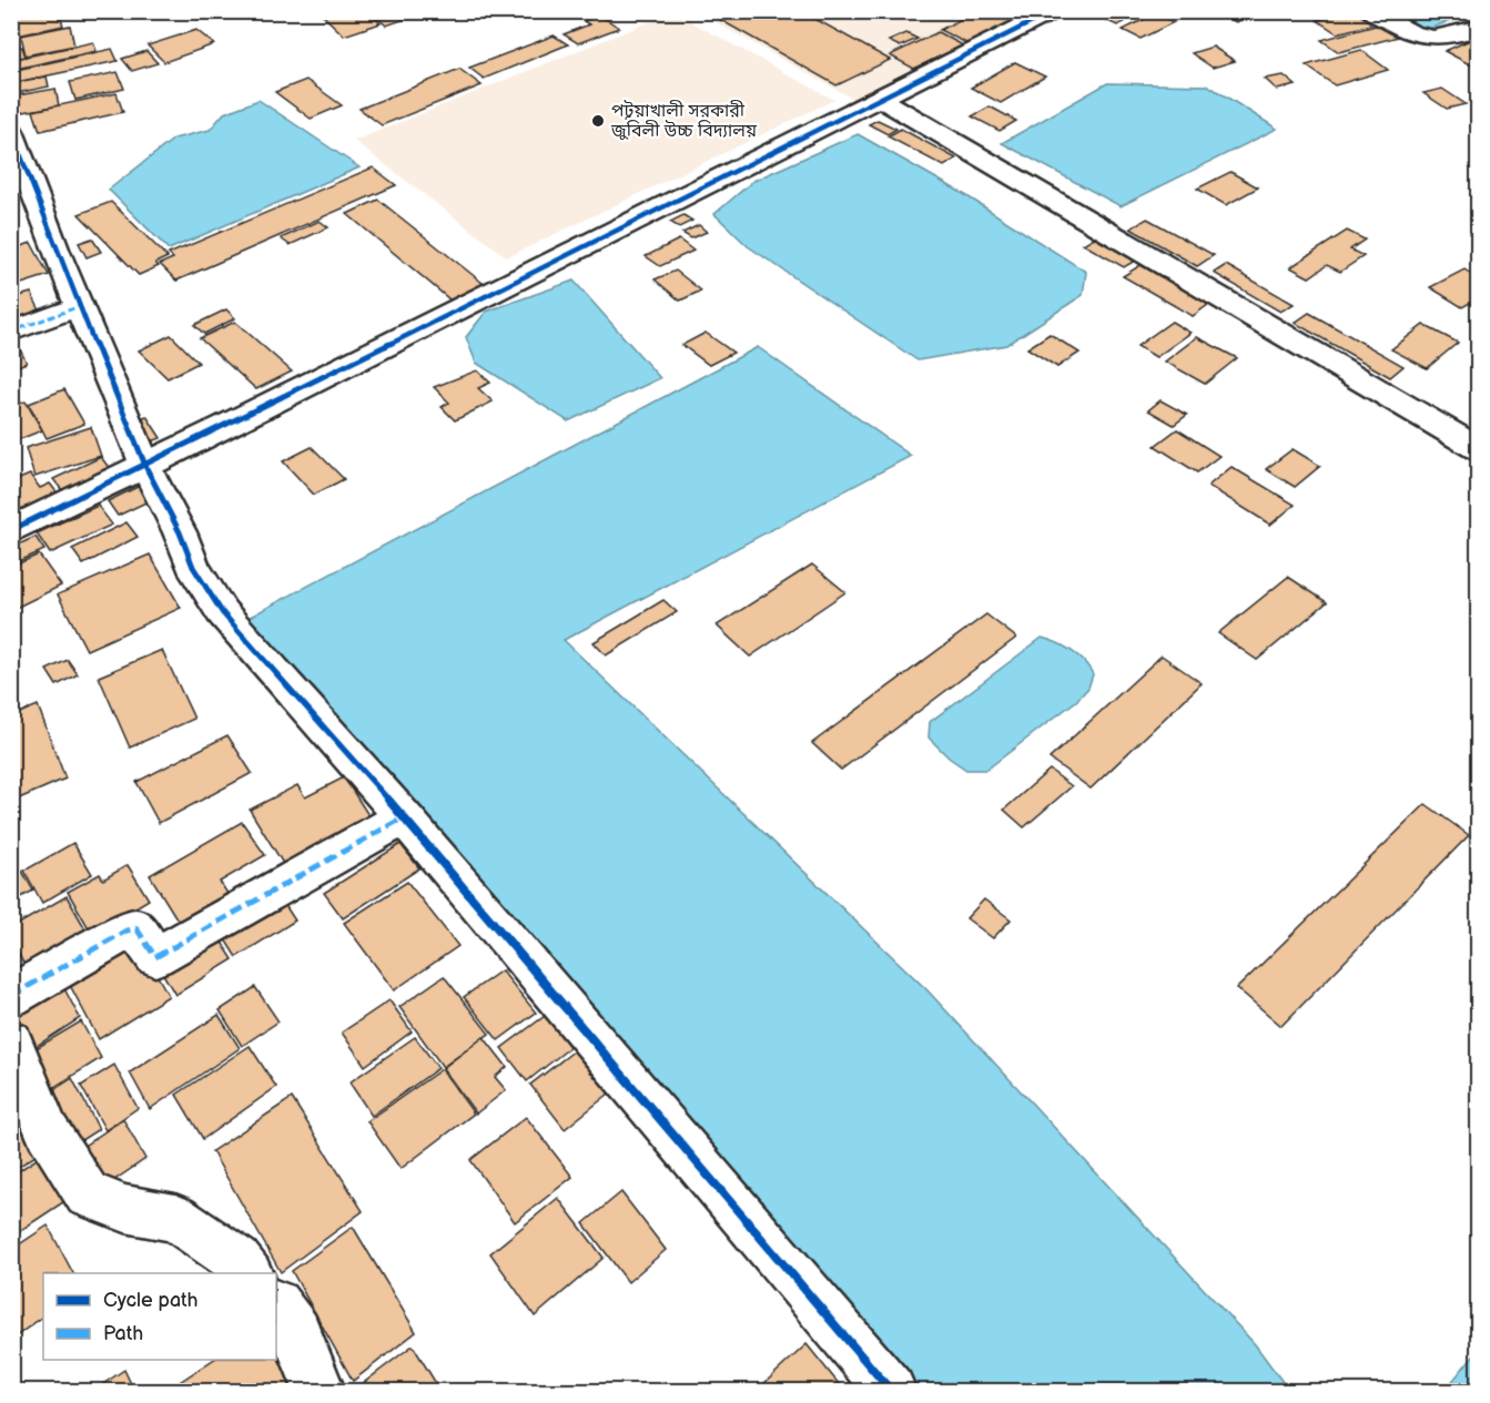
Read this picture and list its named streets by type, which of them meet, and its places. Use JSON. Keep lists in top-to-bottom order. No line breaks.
{"places":["পটুয়াখালী সরকারী জুবিলী উচ্চ বিদ্যালয়"],"legend":["Cycle path","Path"]}
